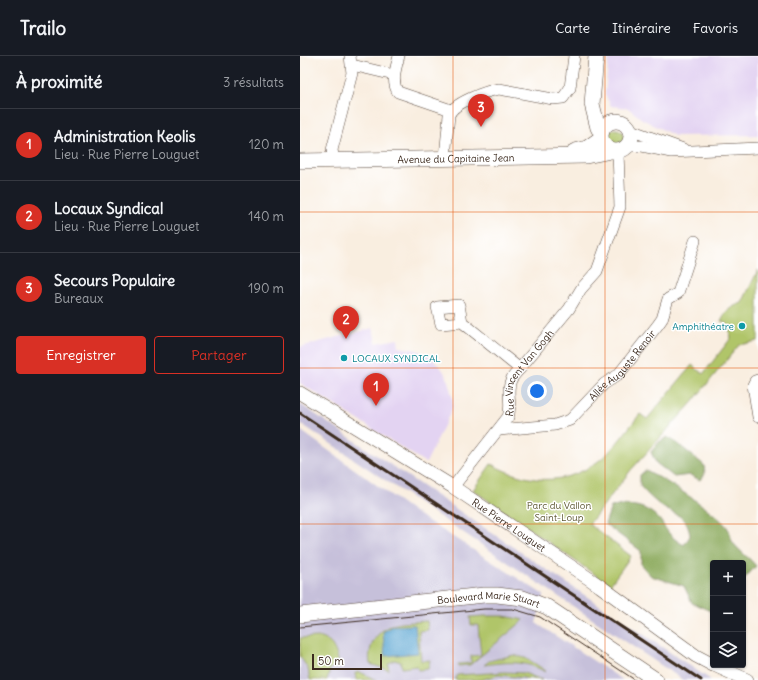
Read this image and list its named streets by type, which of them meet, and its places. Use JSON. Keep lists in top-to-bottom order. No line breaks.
{"streets":{"main road":["Avenue du Capitaine Jean","Boulevard Marie Stuart"],"street":["Allée Auguste Renoir","Rue Vincent Van Gogh","Rue Pierre Louguet"]},"crossings":[["Avenue du Capitaine Jean","Rue Vincent Van Gogh"],["Allée Auguste Renoir","Rue Vincent Van Gogh"],["Rue Vincent Van Gogh","Rue Pierre Louguet"]],"parks":["Parc du Vallon Saint-Loup"],"places":["Amphithéatre","LOCAUX SYNDICAL"],"scale_bar":"50 m","page":{"header":"Trailo","nav":["Carte","Itinéraire","Favoris"],"heading":["À proximité","3 résultats"],"pins":["3","2","1"],"list":[{"mark":"1","name":"Administration Keolis","note":"Lieu · Rue Pierre Louguet","value":"120 m"},{"mark":"2","name":"Locaux Syndical","note":"Lieu · Rue Pierre Louguet","value":"140 m"},{"mark":"3","name":"Secours Populaire","note":"Bureaux","value":"190 m"}],"buttons":["Enregistrer","Partager"],"map_buttons":["+","−"],"scale":"50 m"}}
